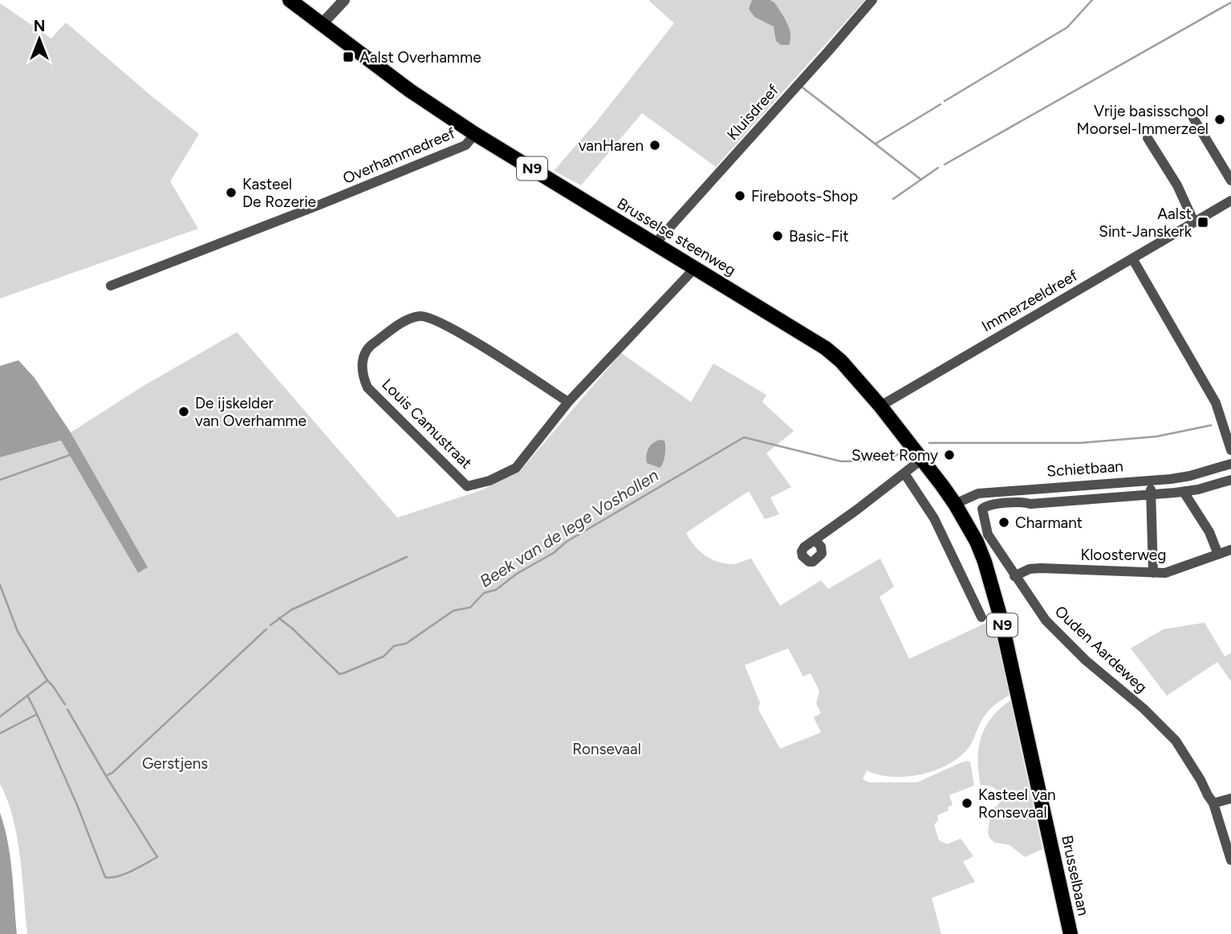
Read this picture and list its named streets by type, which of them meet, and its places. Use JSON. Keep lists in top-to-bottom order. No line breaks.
{"streets":{"main road":["N9","Brusselse steenweg","Brusselbaan"],"street":["Kluisdreef","Overhammedreef","Immerzeeldreef","Louis Camustraat","Schietbaan","Kloosterweg","Ouden Aardeweg"]},"crossings":[["Kluisdreef","Brusselse steenweg"],["Overhammedreef","Brusselse steenweg"],["Brusselse steenweg","Immerzeeldreef"],["Brusselse steenweg","Louis Camustraat"],["Brusselse steenweg","Schietbaan"],["Brusselse steenweg","Brusselbaan"],["Schietbaan","Ouden Aardeweg"],["Kloosterweg","Ouden Aardeweg"]],"water":["Beek van de lege Voshollen"],"parks":["Ronsevaal","Gerstjens"],"places":{"transit":["Aalst Overhamme","Aalst Sint-Janskerk"],"other":["Vrije basisschool Moorsel-Immerzeel","vanHaren","Kasteel De Rozerie","Fireboots-Shop","Basic-Fit","De ijskelder van Overhamme","Sweet Romy","Charmant","Kasteel van Ronsevaal"]},"north":"top"}
